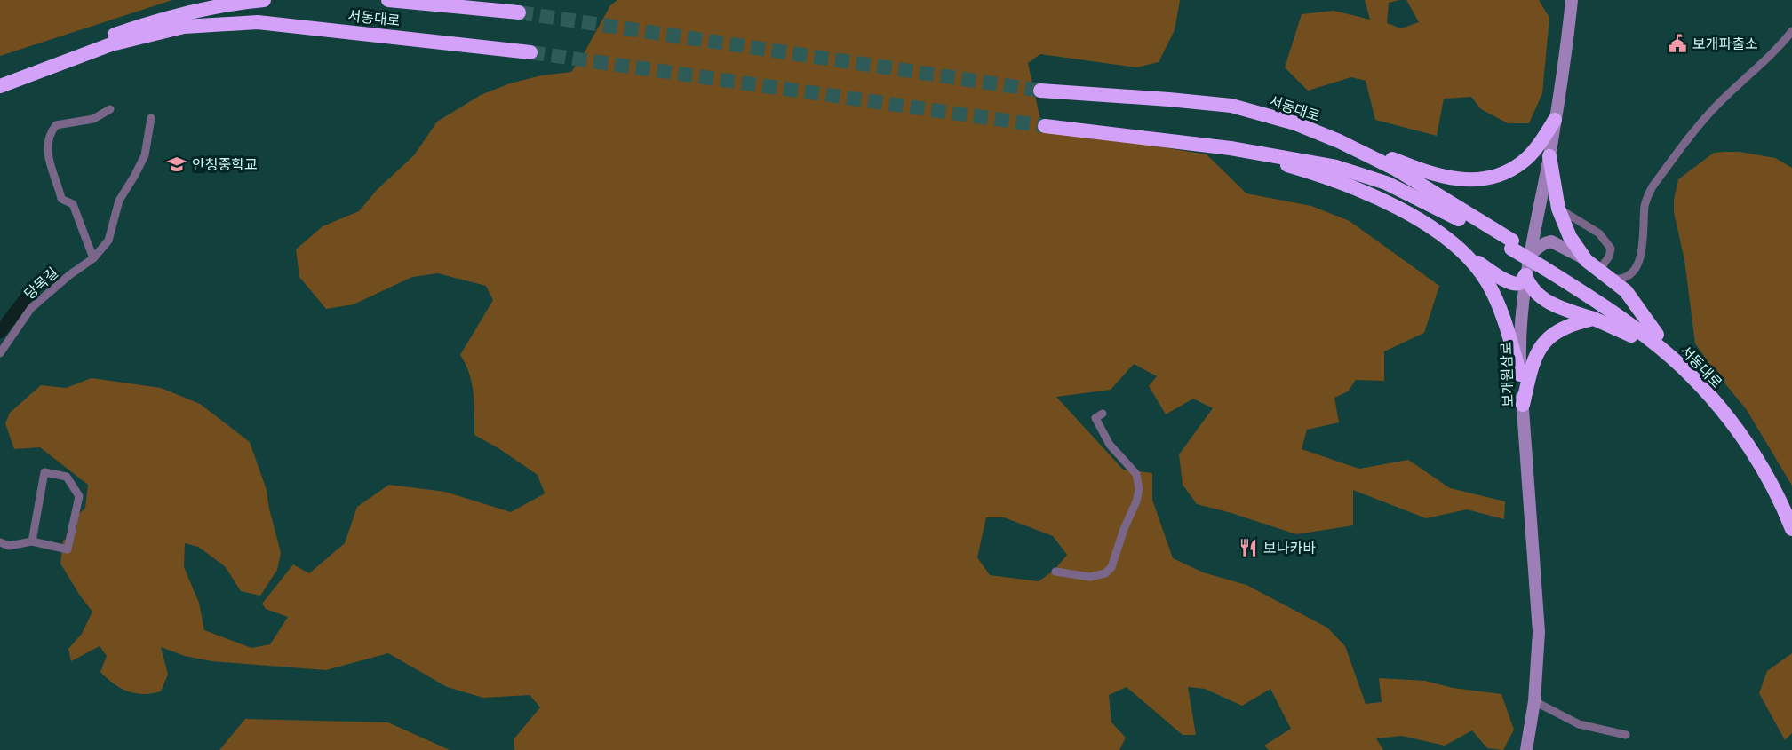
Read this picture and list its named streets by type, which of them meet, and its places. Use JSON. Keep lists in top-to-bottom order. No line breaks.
{"streets":{"highway":["서동대로"],"main road":["보개원삼로"],"street":["당목길"]},"places":{"public building":["보개파출소"],"school or university":["안청중학교"],"restaurant":["보나카바"]}}
